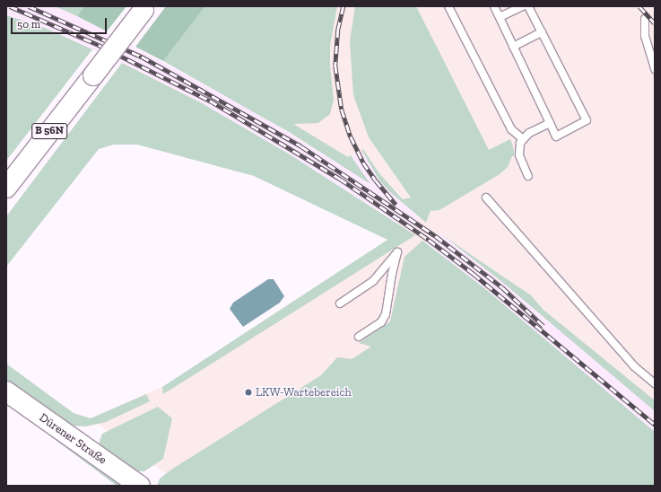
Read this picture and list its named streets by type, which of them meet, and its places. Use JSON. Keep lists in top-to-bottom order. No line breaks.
{"streets":{"main road":["B 56N","Dürener Straße"]},"places":["LKW-Wartebereich"],"scale_bar":"50 m"}
